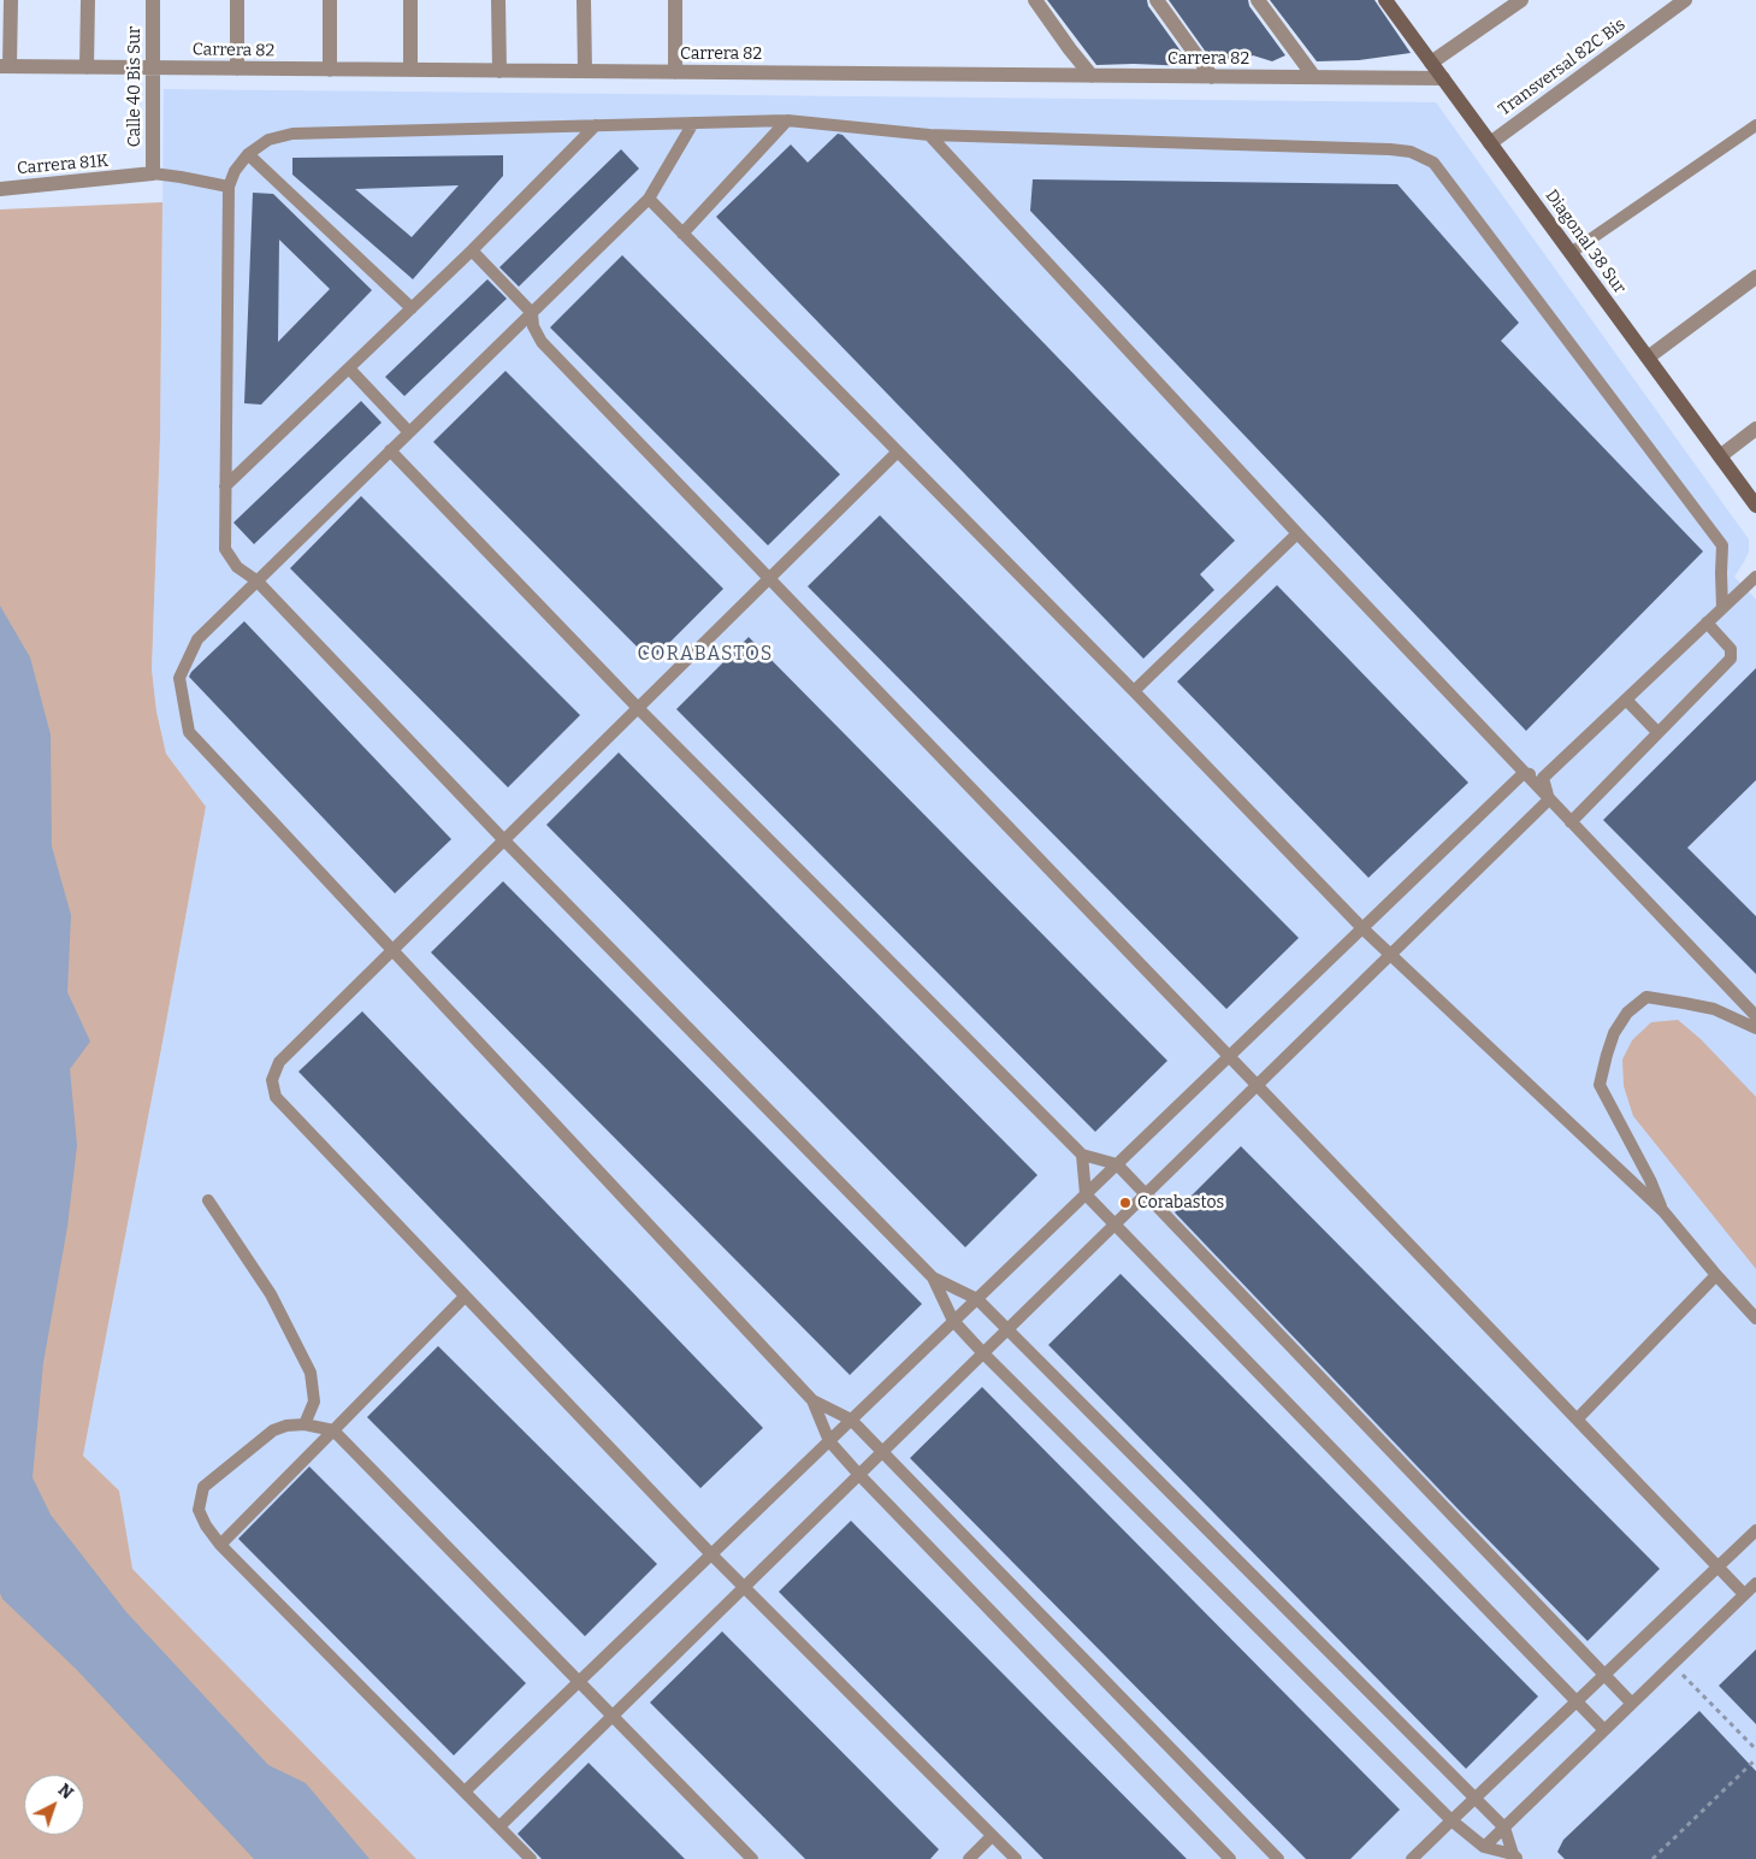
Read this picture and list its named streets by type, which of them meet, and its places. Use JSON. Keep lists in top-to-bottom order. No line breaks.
{"streets":{"street":["Carrera 82","Transversal 82C Bis","Calle 40 Bis Sur","Carrera 81K","Diagonal 38 Sur"]},"crossings":[["Carrera 82","Calle 40 Bis Sur"],["Carrera 82","Diagonal 38 Sur"],["Transversal 82C Bis","Diagonal 38 Sur"],["Calle 40 Bis Sur","Carrera 81K"]],"districts":["CORABASTOS"],"places":["Corabastos"],"north":"top right"}
